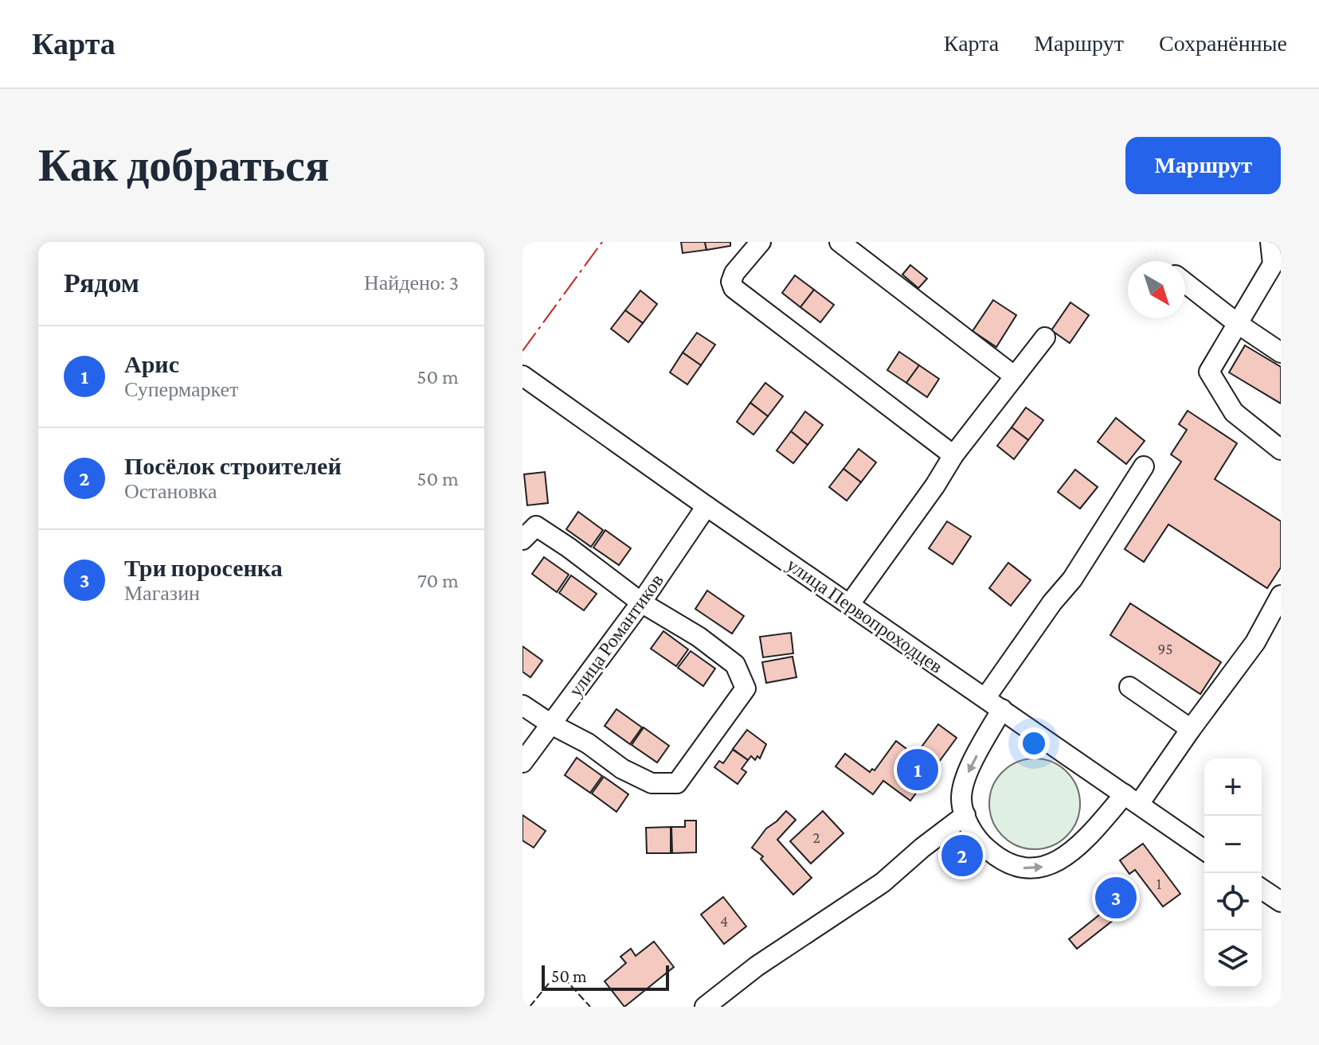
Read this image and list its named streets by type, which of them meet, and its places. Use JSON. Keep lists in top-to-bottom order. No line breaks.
{"streets":{"street":["улица Первопроходцев","улица Романтиков"]},"crossings":[["улица Первопроходцев","улица Романтиков"]],"house_numbers":["95","2","1","4"],"scale_bar":"50 m","north":"bottom right","page":{"header":"Карта","nav":["Карта","Маршрут","Сохранённые"],"buttons":"Маршрут","title":"Как добраться","heading":["Рядом","Найдено: 3"],"list":[{"mark":"1","name":"Арис","note":"Супермаркет","value":"50 m"},{"mark":"2","name":"Посёлок строителей","note":"Остановка","value":"50 m"},{"mark":"3","name":"Три поросенка","note":"Магазин","value":"70 m"}],"pins":["1","2","3"],"map_buttons":["+","−"],"scale":"50 m"}}
